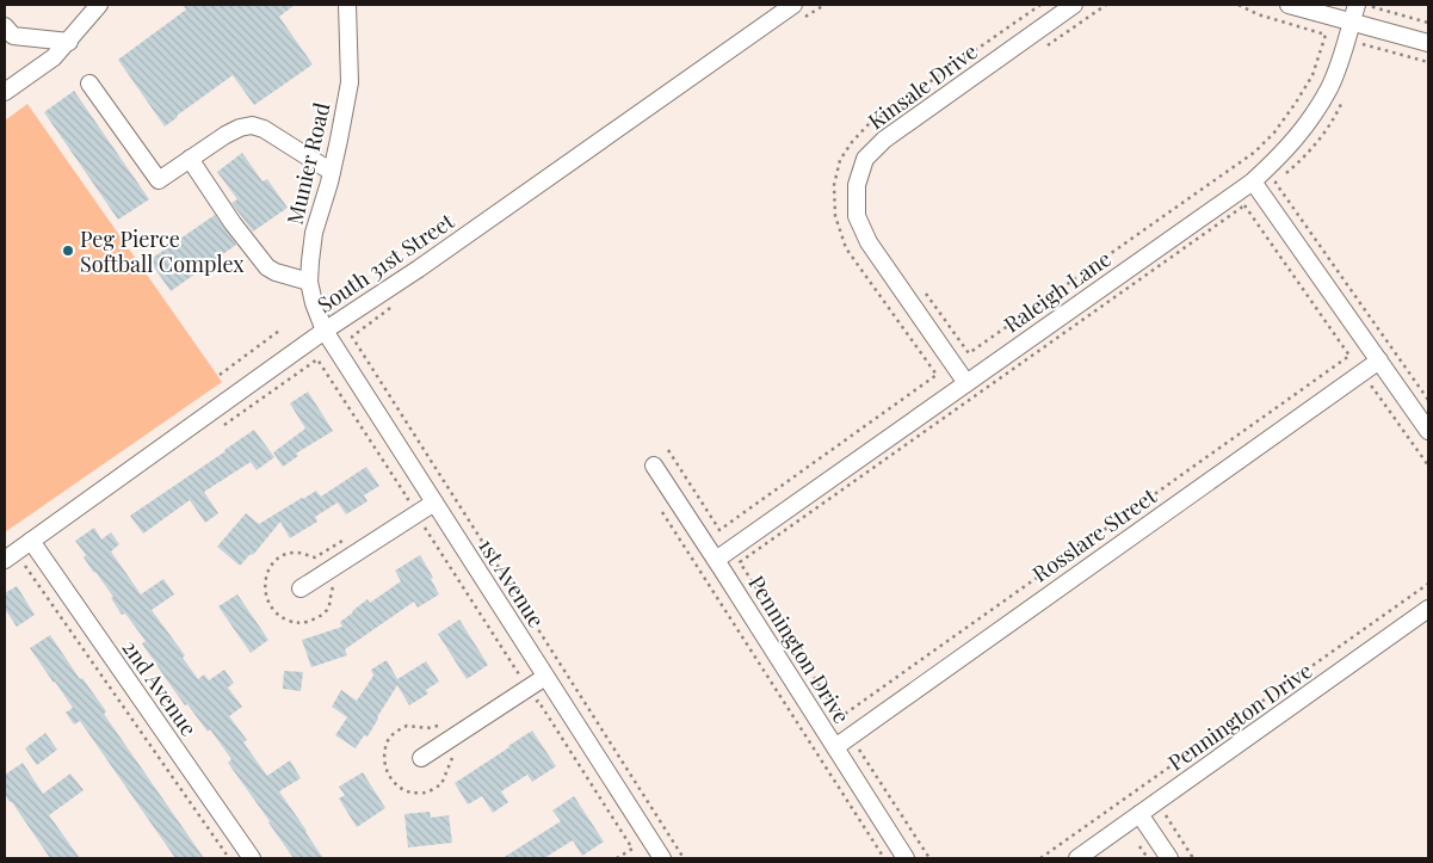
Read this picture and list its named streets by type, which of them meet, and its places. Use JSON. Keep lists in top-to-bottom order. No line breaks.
{"streets":{"street":["Kinsale Drive","Munier Road","South 31st Street","Raleigh Lane","Rosslare Street","1st Avenue","Pennington Drive","2nd Avenue"]},"crossings":[["Kinsale Drive","Raleigh Lane"],["Munier Road","South 31st Street"],["Munier Road","1st Avenue"],["South 31st Street","1st Avenue"],["South 31st Street","2nd Avenue"],["Raleigh Lane","Pennington Drive"],["Rosslare Street","Pennington Drive"]],"places":["Peg Pierce Softball Complex"]}
